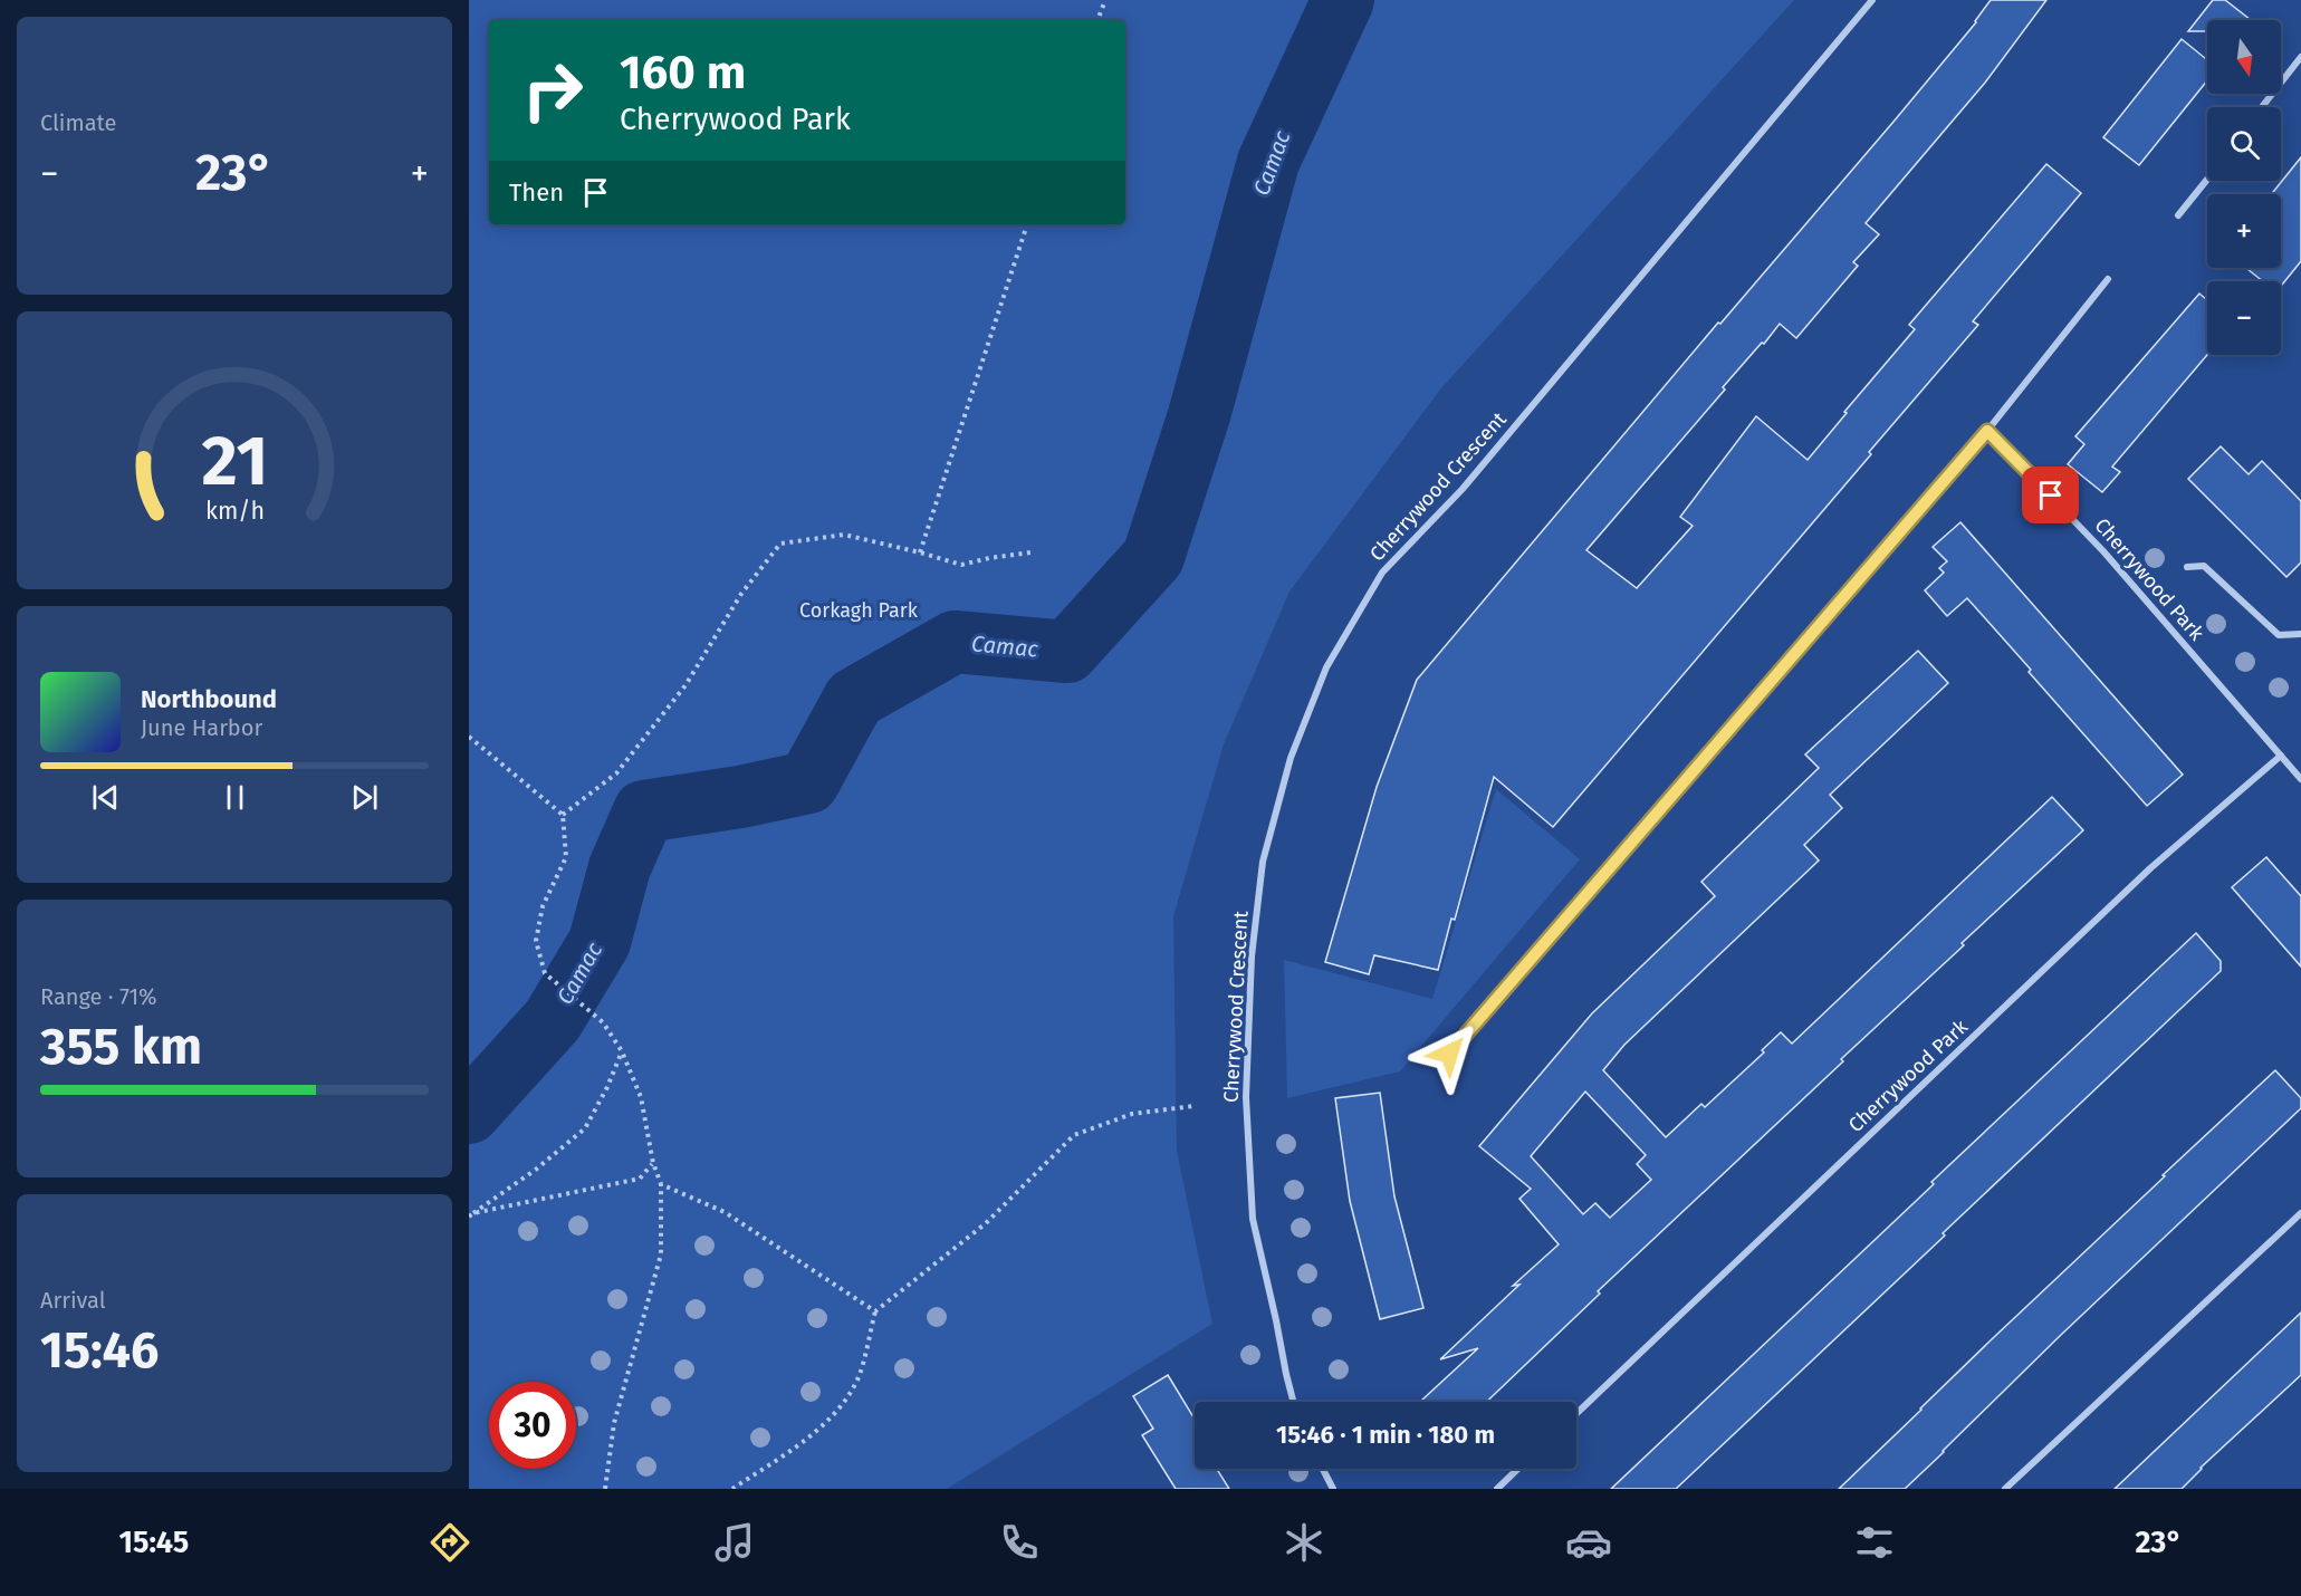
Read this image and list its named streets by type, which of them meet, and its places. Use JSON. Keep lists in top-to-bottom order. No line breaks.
{"streets":{"street":["Cherrywood Crescent","Cherrywood Park"]},"water":["Camac"],"parks":["Corkagh Park"],"north":"bottom","page":{"tile":["Climate",["Range · 71%","355 km"],["Arrival","15:46"]],"map_buttons":["+","−"],"turn":["160 m","Cherrywood Park"],"heat":["−","23°","+"],"then":"Then","song":["Northbound","June Harbor"],"limit":"30","trip":"15:46 · 1 min · 180 m","tabs":["15:45","23°"],"gauge":["21","km/h"]}}
